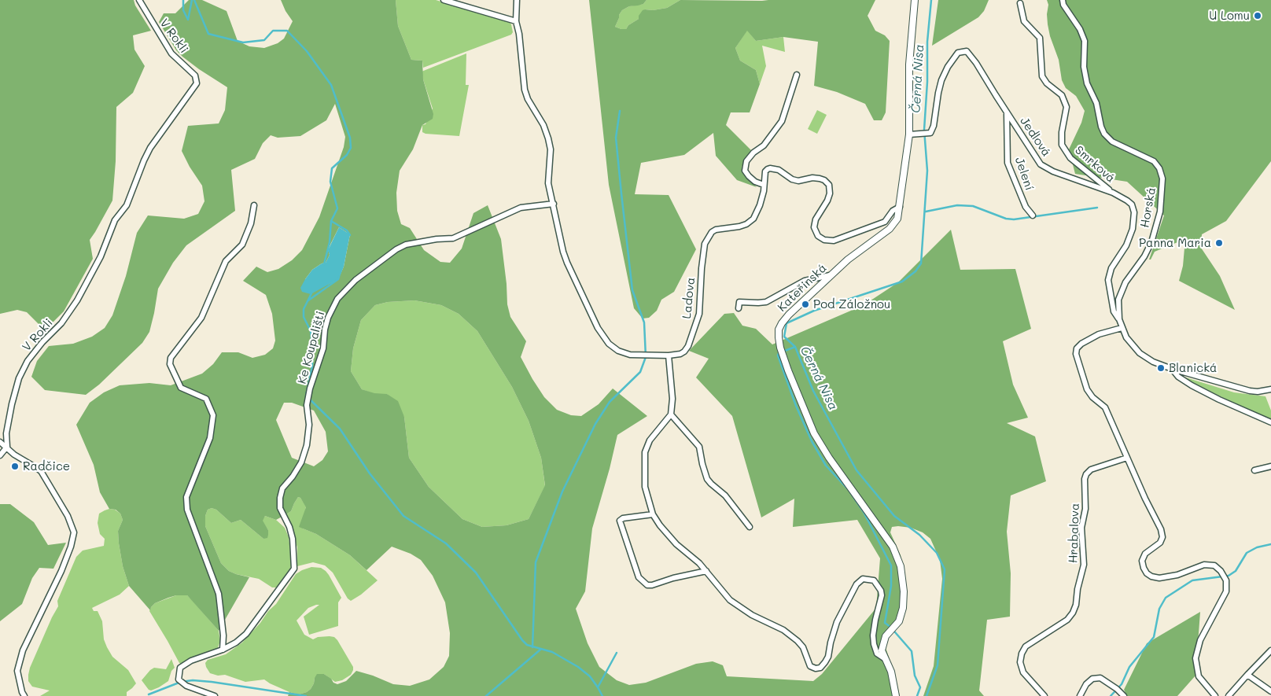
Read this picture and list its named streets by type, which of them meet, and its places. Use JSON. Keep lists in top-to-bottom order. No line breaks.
{"streets":{"street":["V Rokli","Jedlová","Smrková","Jelení","Horská","Kateřinská","Ladova","Ke Koupališti","Hrabalova"]},"crossings":[["Jedlová","Smrková"],["Jedlová","Jelení"],["Jedlová","Horská"],["Jedlová","Kateřinská"],["Kateřinská","Ladova"],["Ladova","Ke Koupališti"]],"water":["Černá Nisa"],"places":["U Lomu","Panna Maria","Pod Záložnou","Blanická","Radčice"]}
